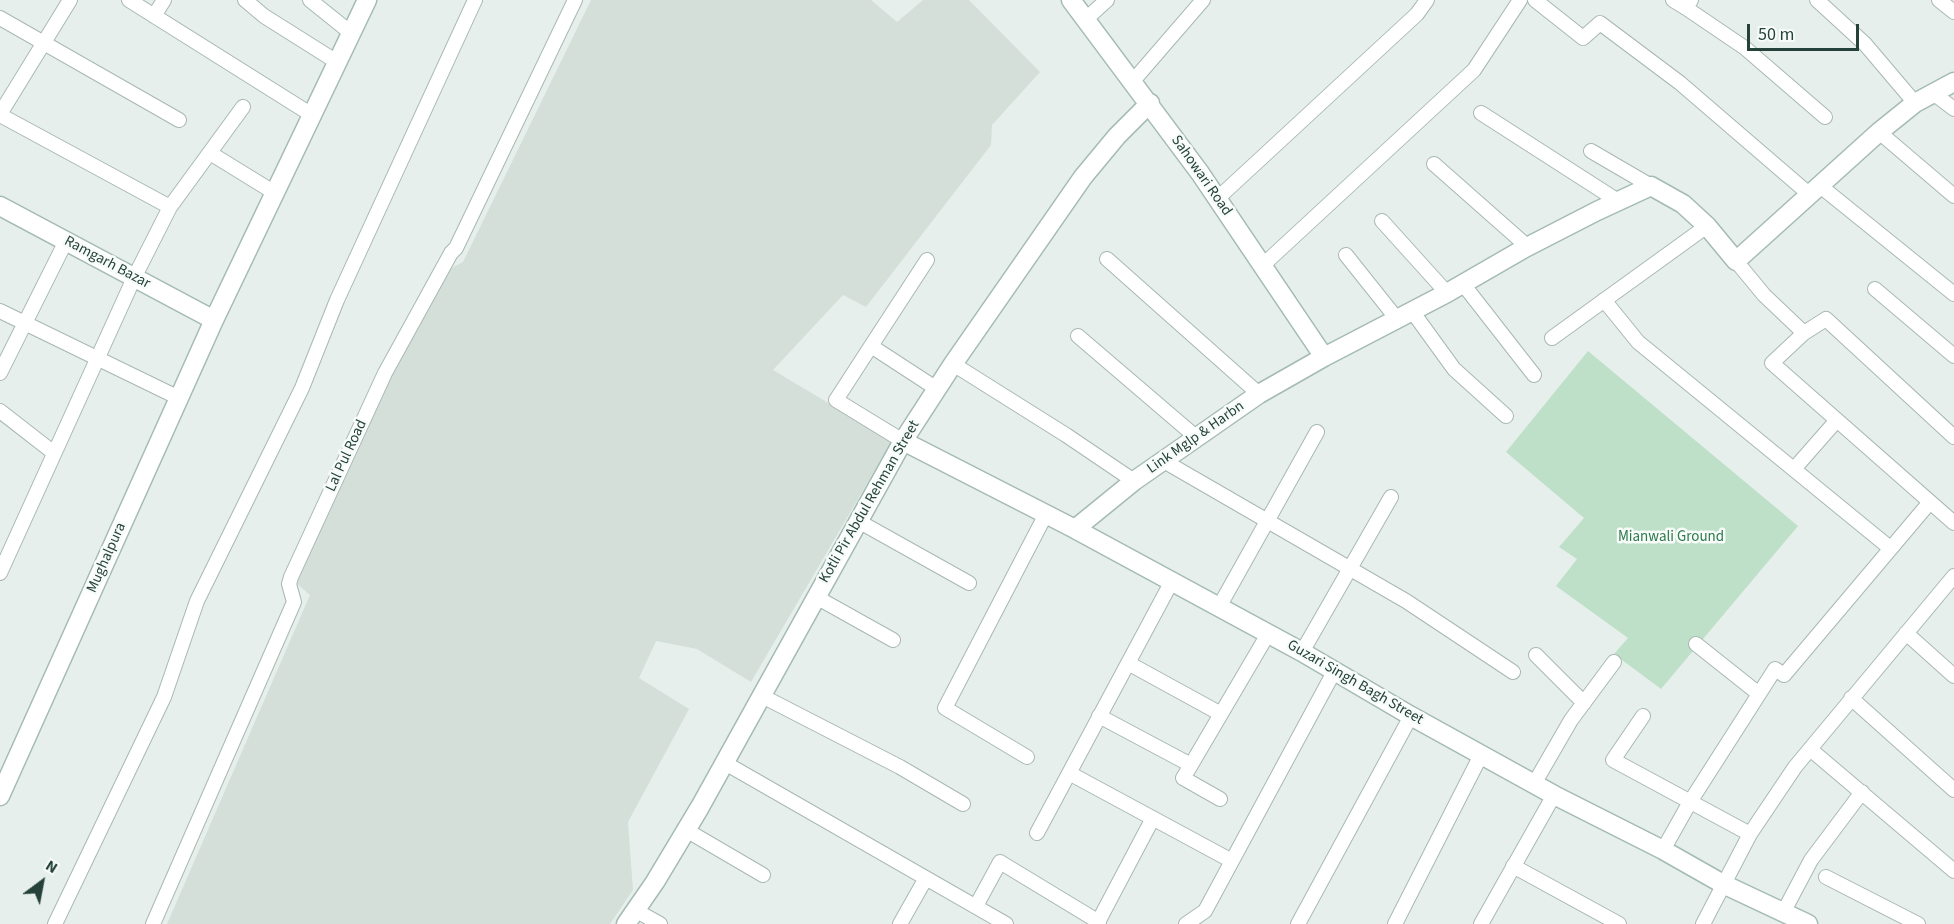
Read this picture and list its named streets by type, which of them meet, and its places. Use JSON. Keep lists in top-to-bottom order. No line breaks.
{"streets":{"street":["Sahowari Road","Ramgarh Bazar","Link Mglp & Harbn","Lal Pul Road","Kotli Pir Abdul Rehman Street","Mughalpura","Guzari Singh Bagh Street"]},"crossings":[["Sahowari Road","Link Mglp & Harbn"],["Sahowari Road","Kotli Pir Abdul Rehman Street"],["Ramgarh Bazar","Mughalpura"],["Link Mglp & Harbn","Guzari Singh Bagh Street"],["Kotli Pir Abdul Rehman Street","Guzari Singh Bagh Street"]],"parks":["Mianwali Ground"],"scale_bar":"50 m","north":"top right"}
